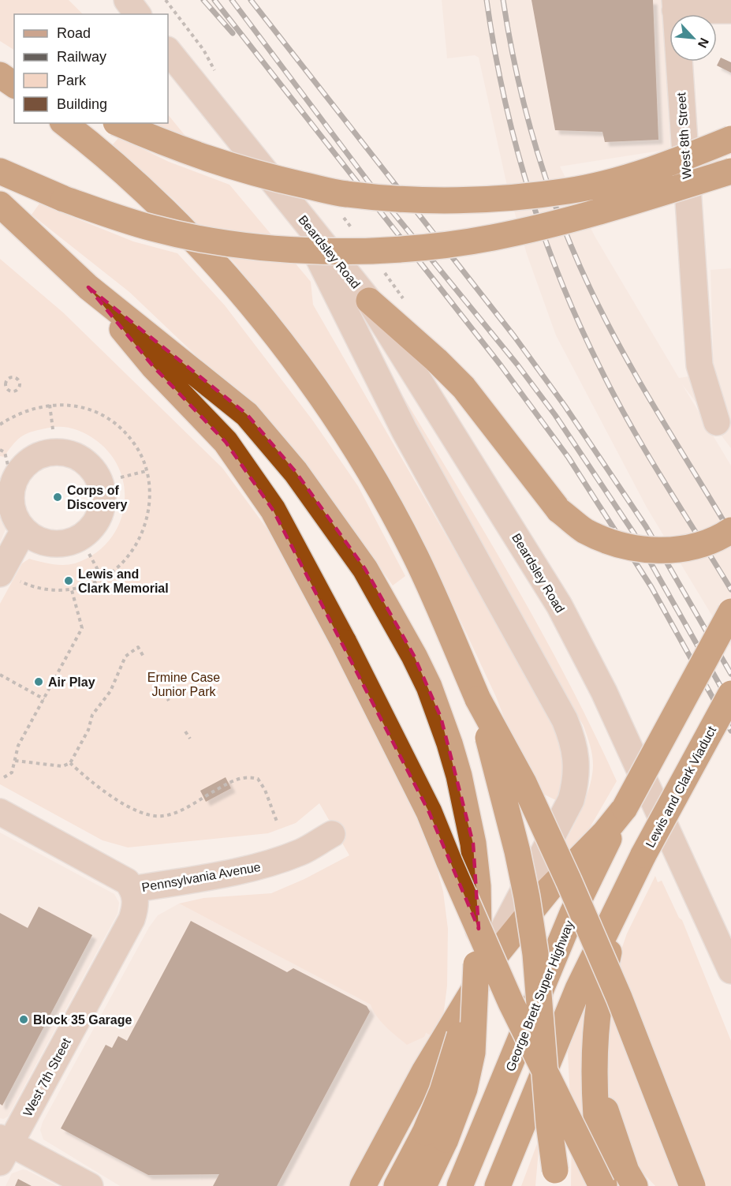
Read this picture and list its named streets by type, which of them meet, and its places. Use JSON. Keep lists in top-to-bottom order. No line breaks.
{"streets":{"highway":["Lewis and Clark Viaduct","George Brett Super Highway"],"street":["West 8th Street","Beardsley Road","Pennsylvania Avenue","West 7th Street"]},"crossings":[["Pennsylvania Avenue","West 7th Street"]],"parks":["Ermine Case Junior Park"],"places":["Corps of Discovery","Lewis and Clark Memorial","Air Play","Block 35 Garage"],"legend":["Road","Railway","Park","Building"],"north":"bottom right"}
